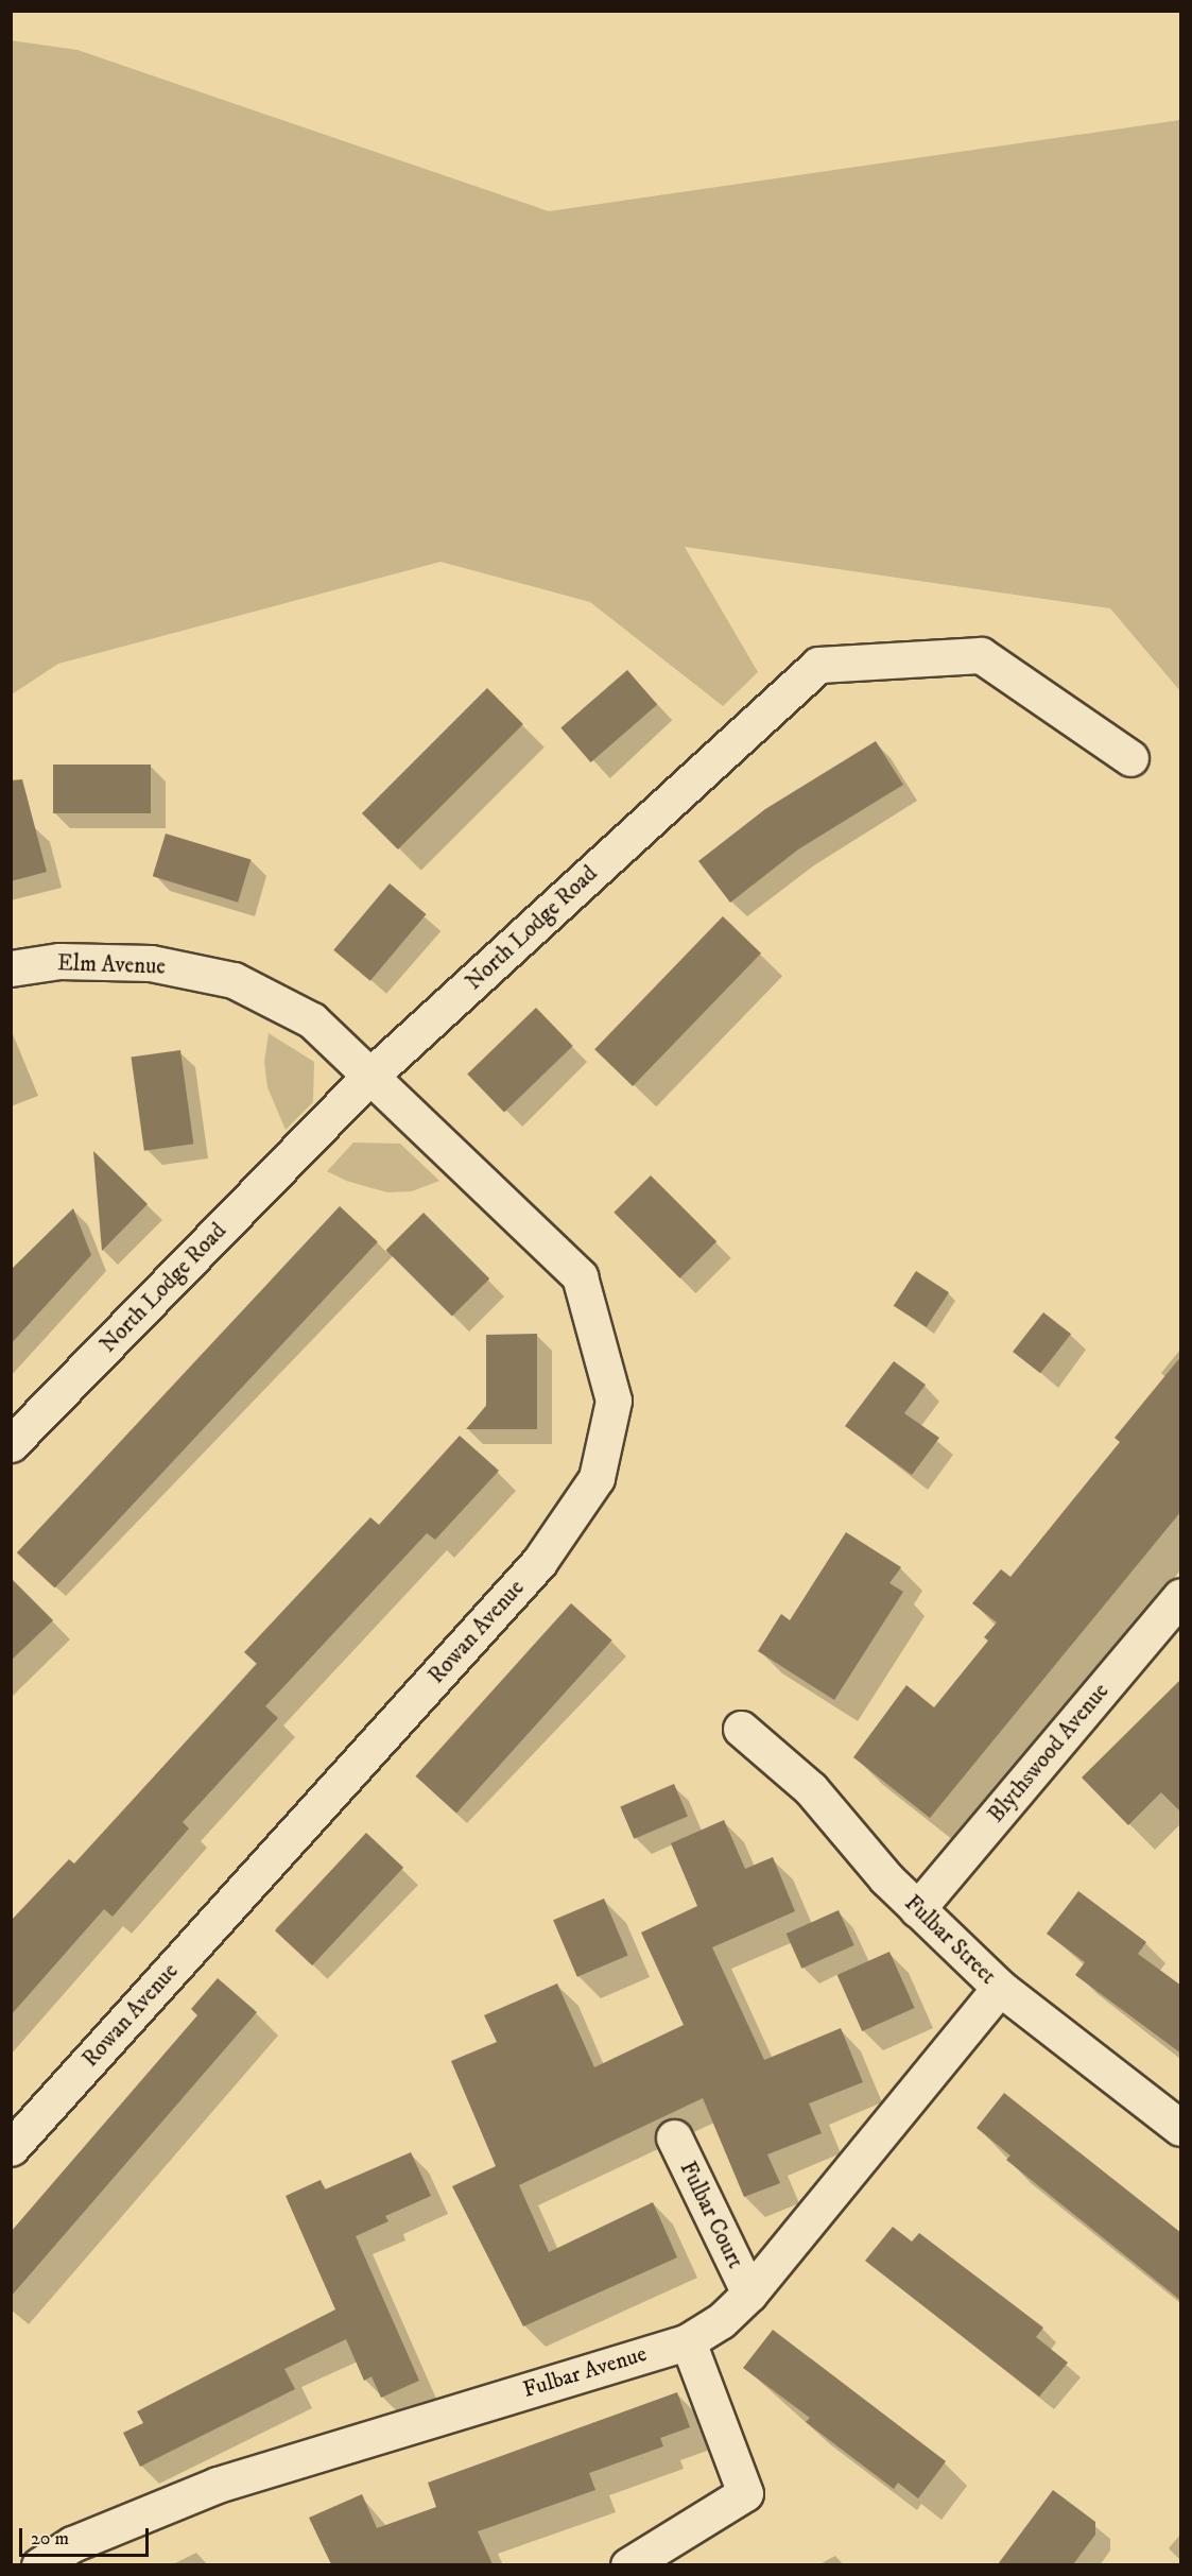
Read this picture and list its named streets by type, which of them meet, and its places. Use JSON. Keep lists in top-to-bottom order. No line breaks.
{"streets":{"street":["North Lodge Road","Elm Avenue","Rowan Avenue","Blythswood Avenue","Fulbar Street","Fulbar Court","Fulbar Avenue"]},"crossings":[["North Lodge Road","Elm Avenue"],["North Lodge Road","Rowan Avenue"],["Elm Avenue","Rowan Avenue"],["Blythswood Avenue","Fulbar Street"],["Fulbar Street","Fulbar Avenue"],["Fulbar Court","Fulbar Avenue"]],"scale_bar":"20 m"}
